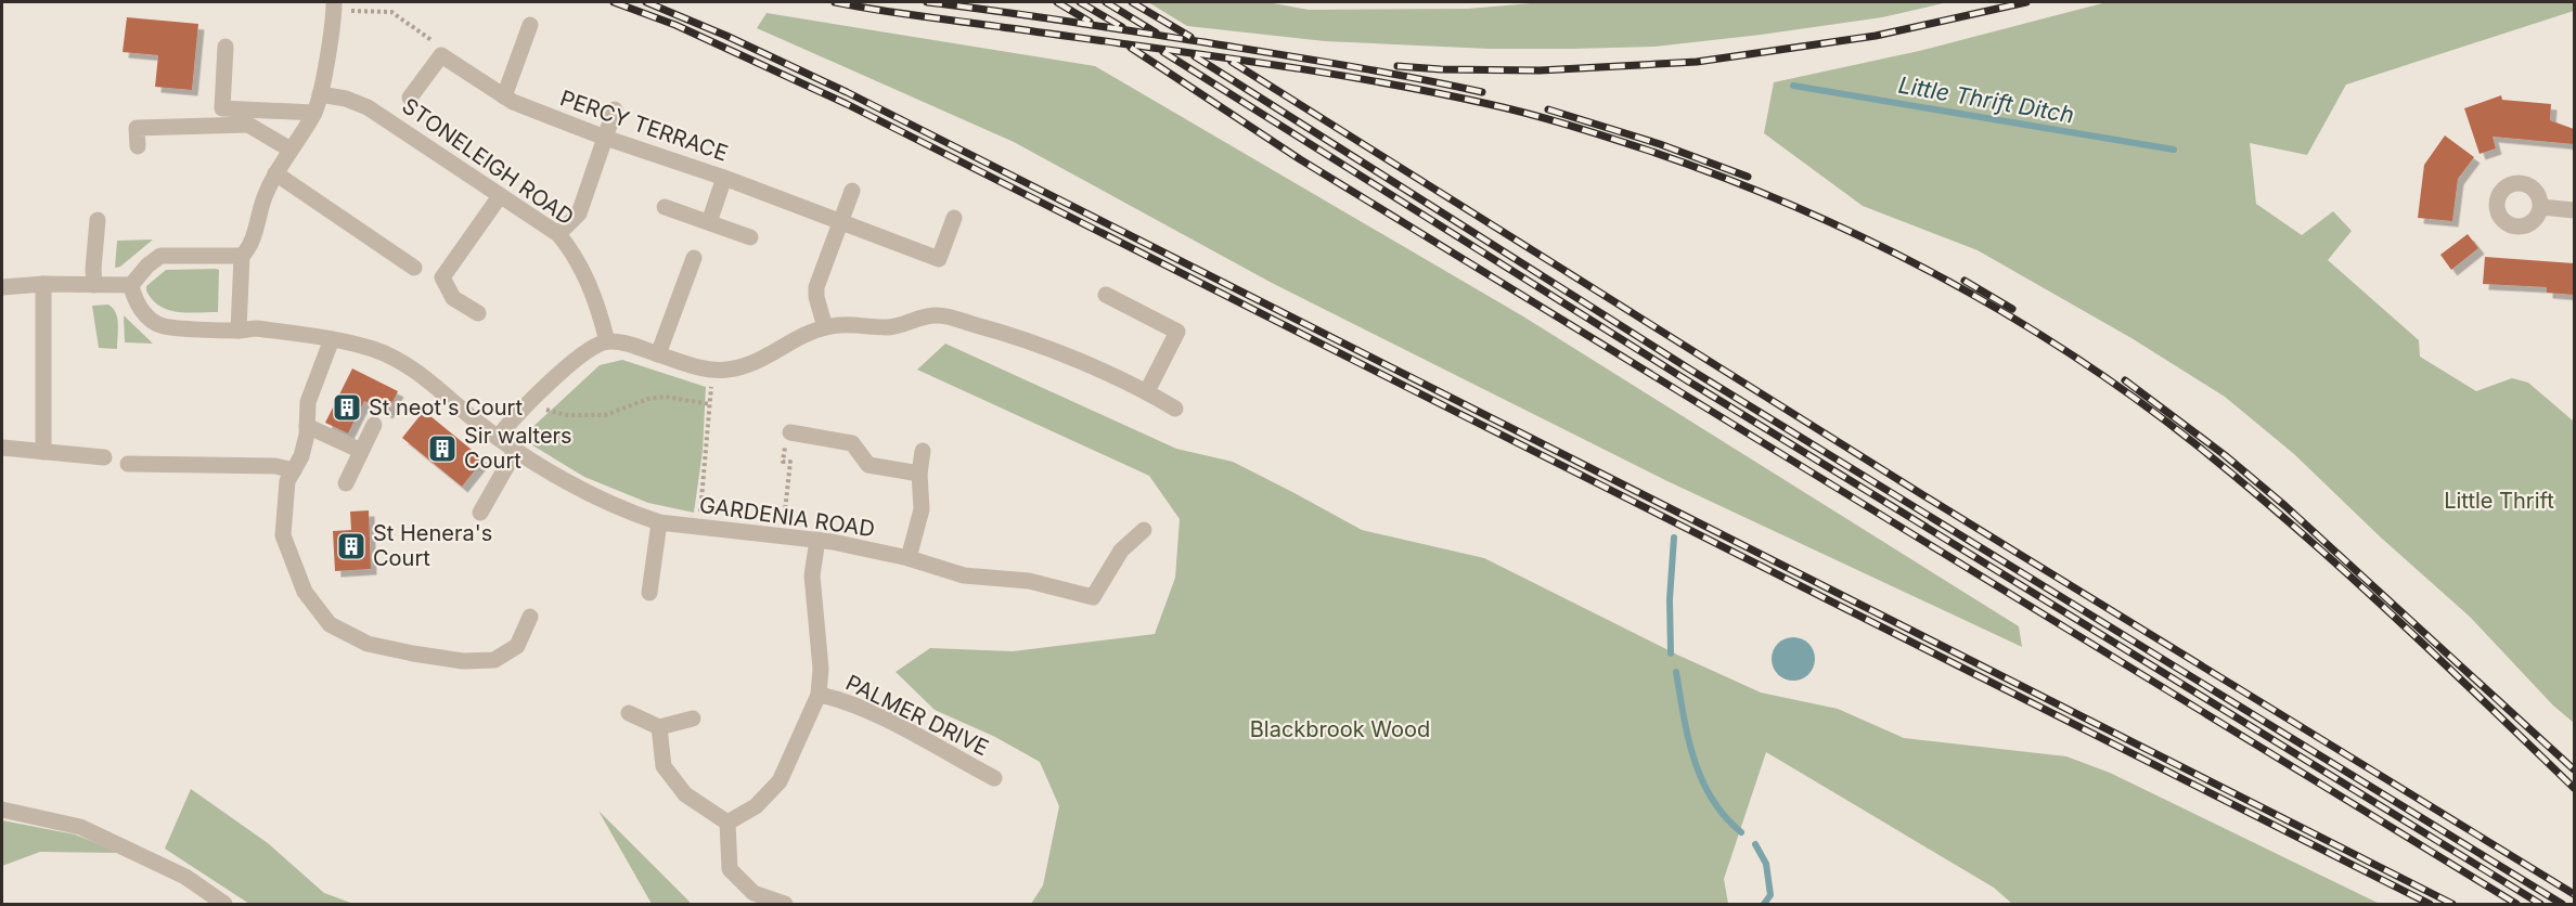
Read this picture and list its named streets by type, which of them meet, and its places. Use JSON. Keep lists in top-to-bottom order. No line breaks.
{"streets":{"street":["PERCY TERRACE","STONELEIGH ROAD","GARDENIA ROAD","PALMER DRIVE"]},"water":["Little Thrift Ditch"],"parks":["Little Thrift","Blackbrook Wood"],"places":{"building":["St neot's Court","Sir walters Court","St Henera's Court"]}}
